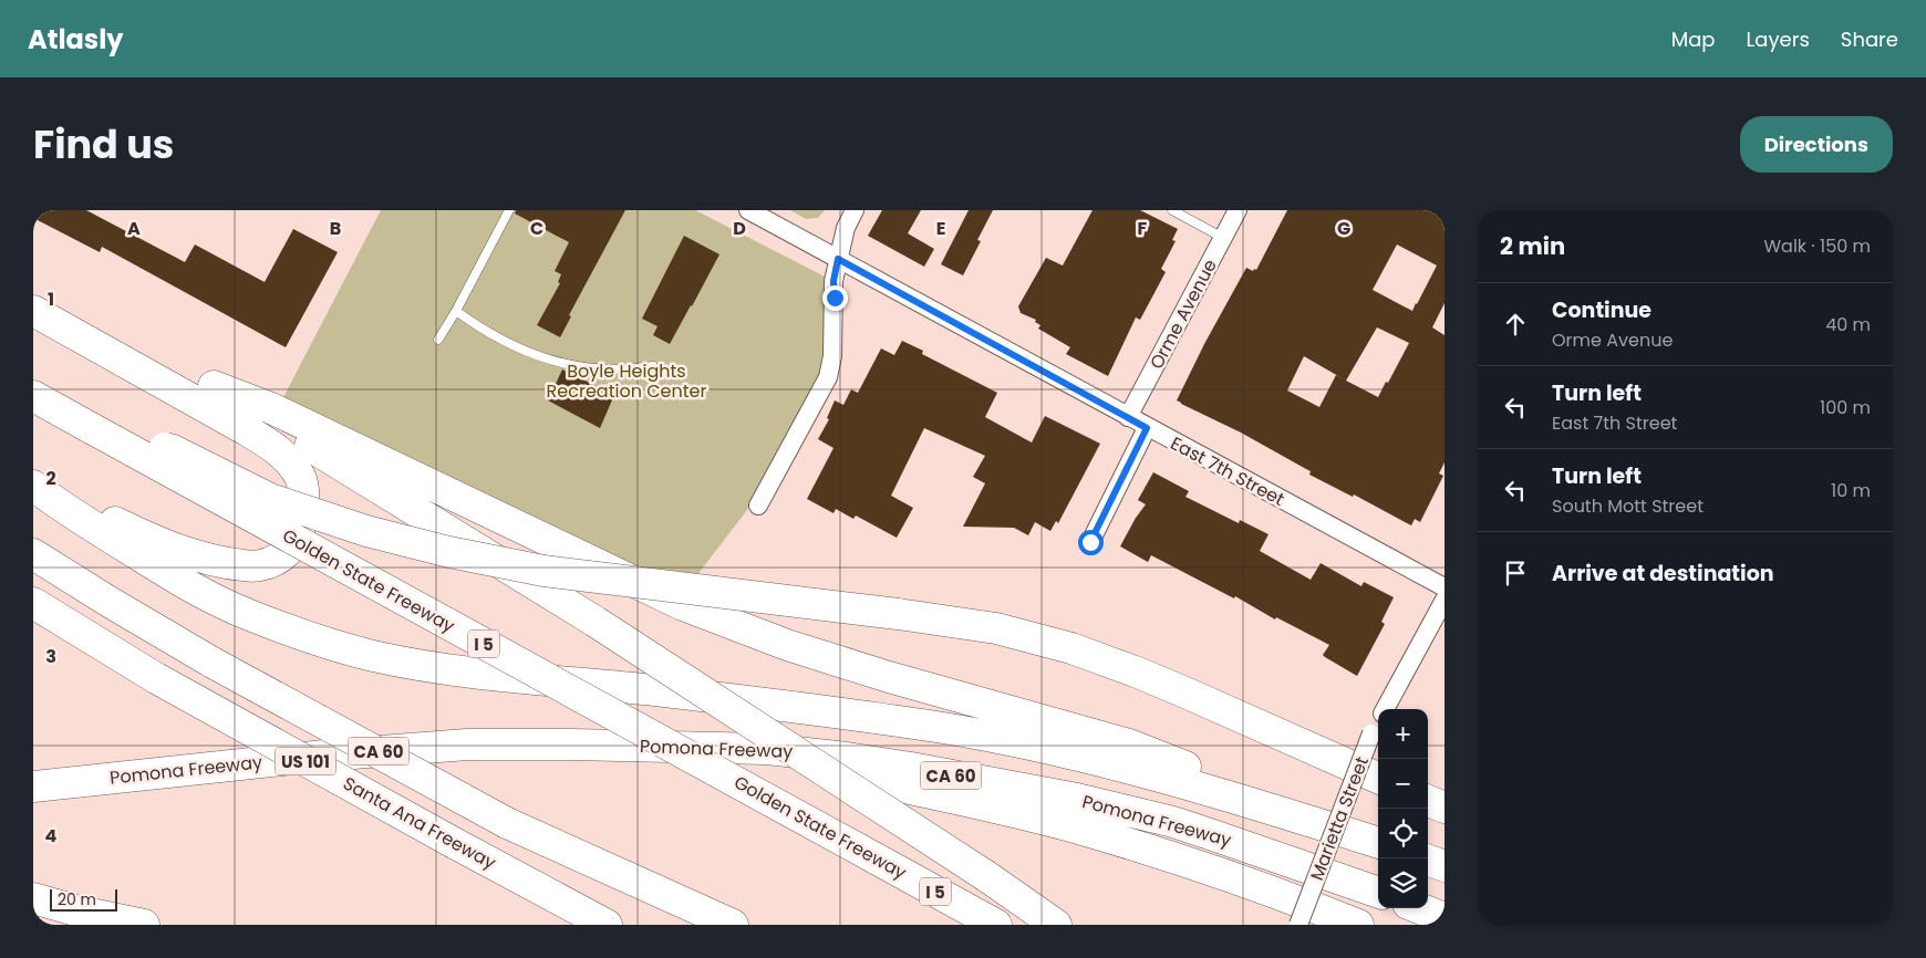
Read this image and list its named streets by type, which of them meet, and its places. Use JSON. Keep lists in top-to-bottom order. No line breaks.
{"streets":{"highway":["Golden State Freeway","I 5","Pomona Freeway","CA 60","US 101","Santa Ana Freeway"],"street":["Orme Avenue","East 7th Street","Marietta Street"]},"crossings":[["Orme Avenue","East 7th Street"]],"parks":["Boyle Heights Recreation Center"],"scale_bar":"20 m","page":{"header":"Atlasly","nav":["Map","Layers","Share"],"title":"Find us","buttons":"Directions","heading":["2 min","Walk · 150 m"],"list":[["Continue","Orme Avenue","40 m"],["Turn left","East 7th Street","100 m"],["Turn left","South Mott Street","10 m"],"Arrive at destination"],"map_buttons":["+","−"],"scale":"20 m"},"grid":{"columns":["A","B","C","D","E","F","G"],"rows":["1","2","3","4"]}}
